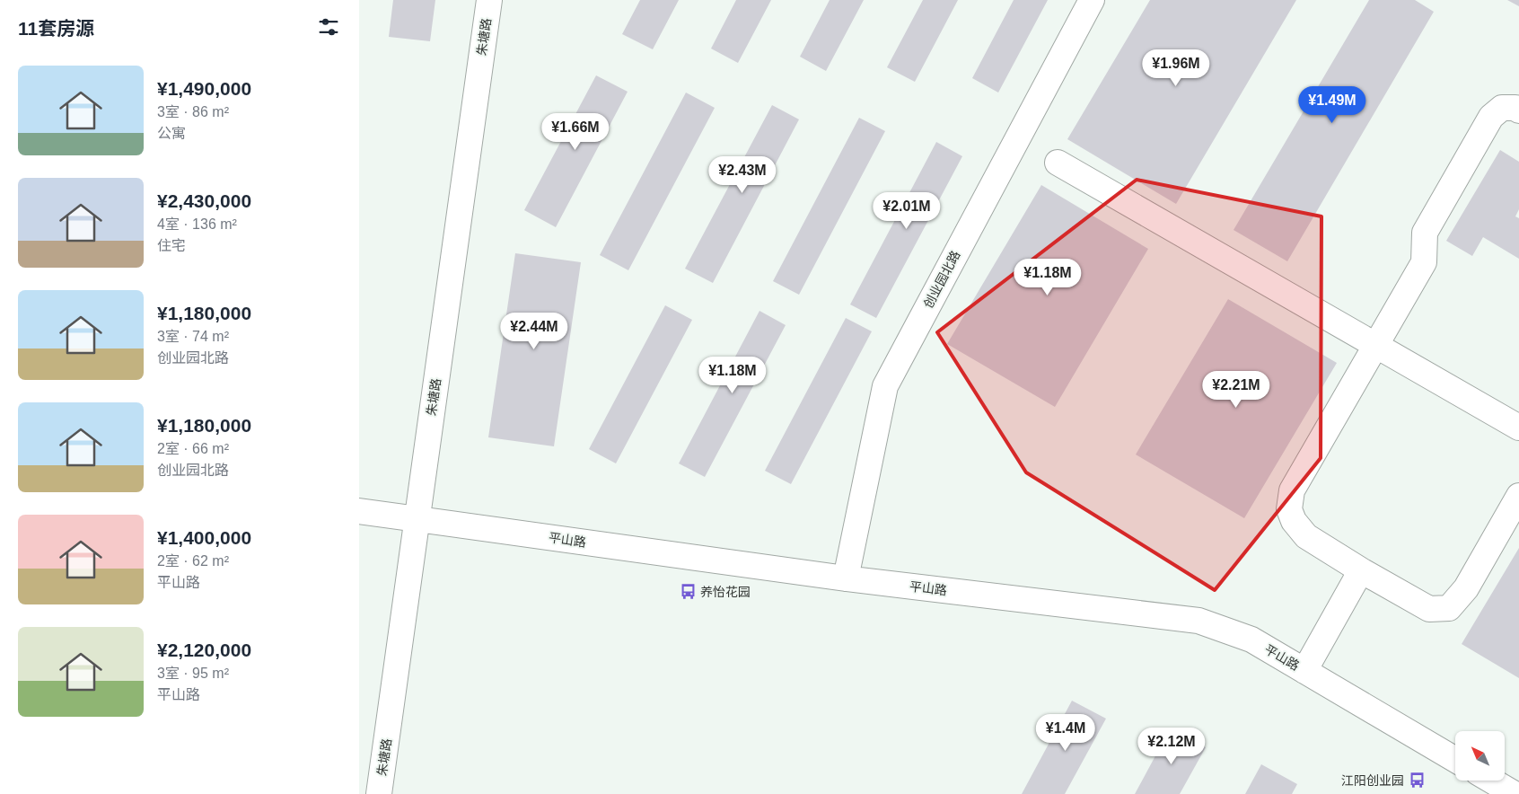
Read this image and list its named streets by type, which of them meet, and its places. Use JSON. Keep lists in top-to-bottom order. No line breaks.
{"streets":{"street":["朱塘路","创业园北路","平山路"]},"crossings":[["朱塘路","平山路"],["创业园北路","平山路"]],"places":{"bus stop":["养怡花园","江阳创业园"]},"north":"top left","page":{"heading":"11套房源","price":["¥1.96M","¥1.49M","¥1.66M","¥2.43M","¥2.01M","¥1.18M","¥2.44M","¥1.18M","¥2.21M","¥1.4M","¥2.12M"],"list":[{"name":"¥1,490,000","note":"3室 · 86 m² · 公寓"},{"name":"¥2,430,000","note":"4室 · 136 m² · 住宅"},{"name":"¥1,180,000","note":"3室 · 74 m² · 创业园北路"},{"name":"¥1,180,000","note":"2室 · 66 m² · 创业园北路"},{"name":"¥1,400,000","note":"2室 · 62 m² · 平山路"},{"name":"¥2,120,000","note":"3室 · 95 m² · 平山路"}]}}
